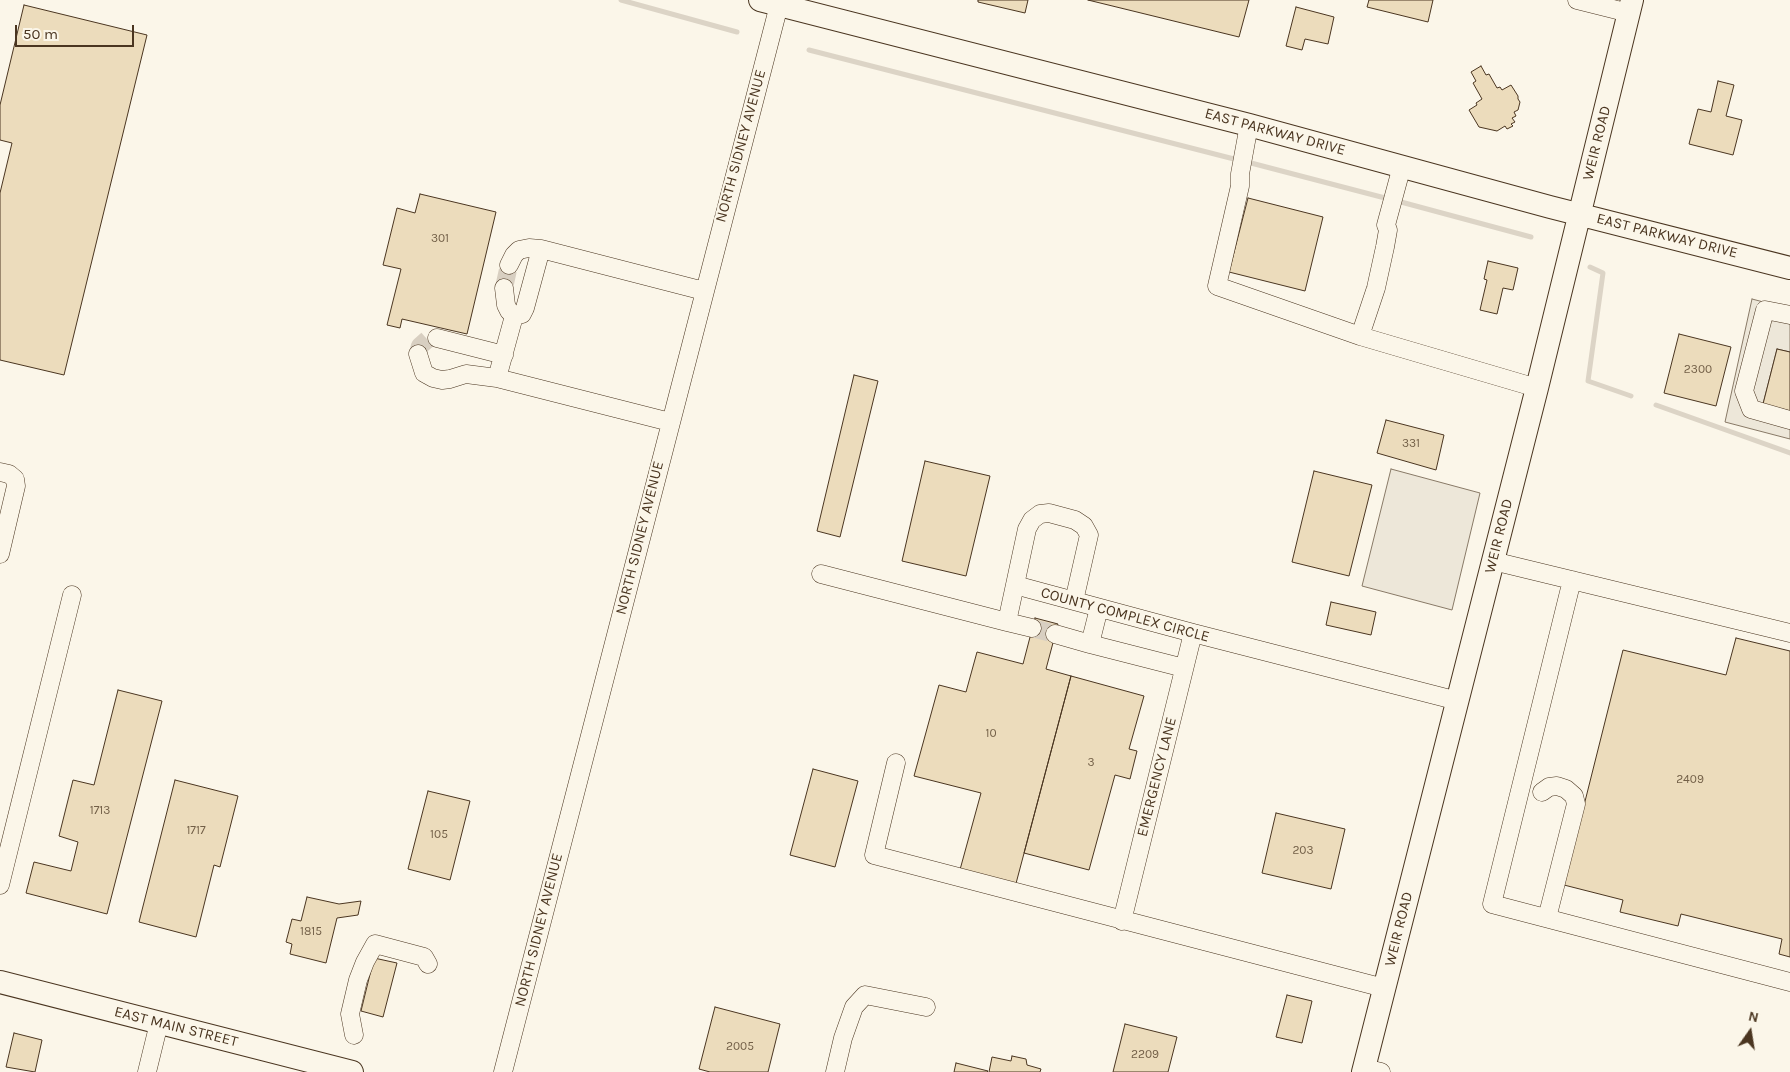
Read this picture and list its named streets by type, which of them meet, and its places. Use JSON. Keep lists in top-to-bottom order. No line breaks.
{"streets":{"main road":["EAST PARKWAY DRIVE","WEIR ROAD","EAST MAIN STREET"],"street":["NORTH SIDNEY AVENUE","COUNTY COMPLEX CIRCLE","EMERGENCY LANE"]},"crossings":[["EAST PARKWAY DRIVE","WEIR ROAD"],["EAST PARKWAY DRIVE","NORTH SIDNEY AVENUE"],["WEIR ROAD","COUNTY COMPLEX CIRCLE"],["COUNTY COMPLEX CIRCLE","EMERGENCY LANE"]],"house_numbers":["301","2300","331","10","3","2409","1713","1717","105","203","1815","2005","2209"],"scale_bar":"50 m","north":"top"}
